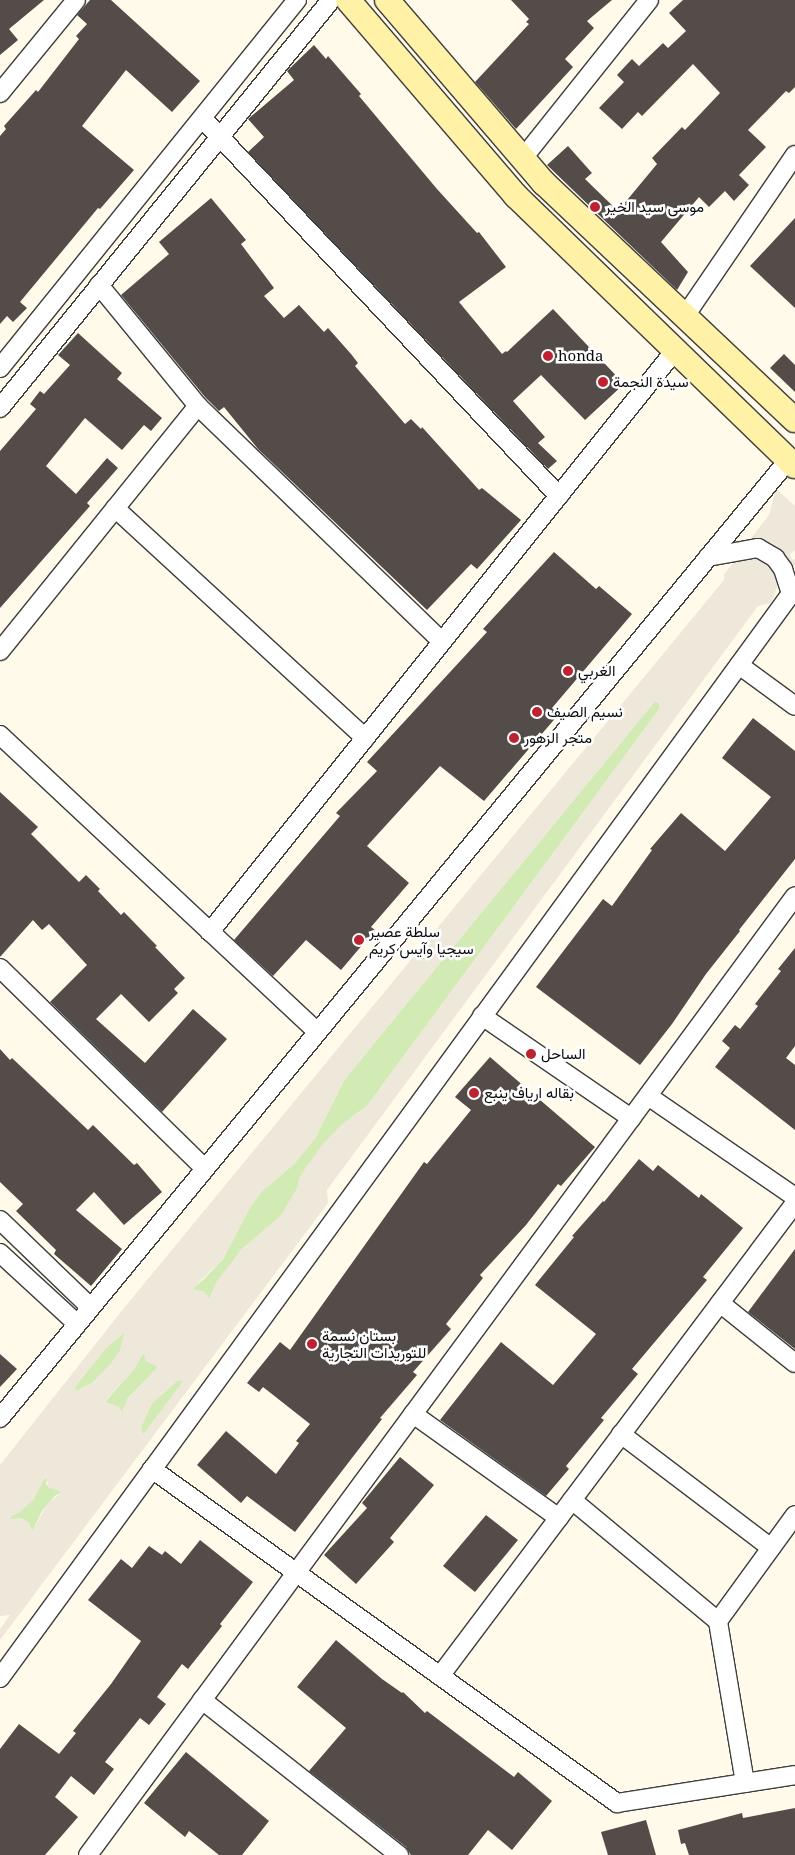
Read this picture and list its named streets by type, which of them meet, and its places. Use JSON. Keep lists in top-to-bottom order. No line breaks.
{"places":["موسى سيد الخير","honda","سيدة النجمة","الغربي","نسيم الصيف","متجر الزهور","سلطة عصير سيجيا وآيس كريم","الساحل","بقاله ارياف ينبع","بستان نسمة للتوريدات التجارية"]}
